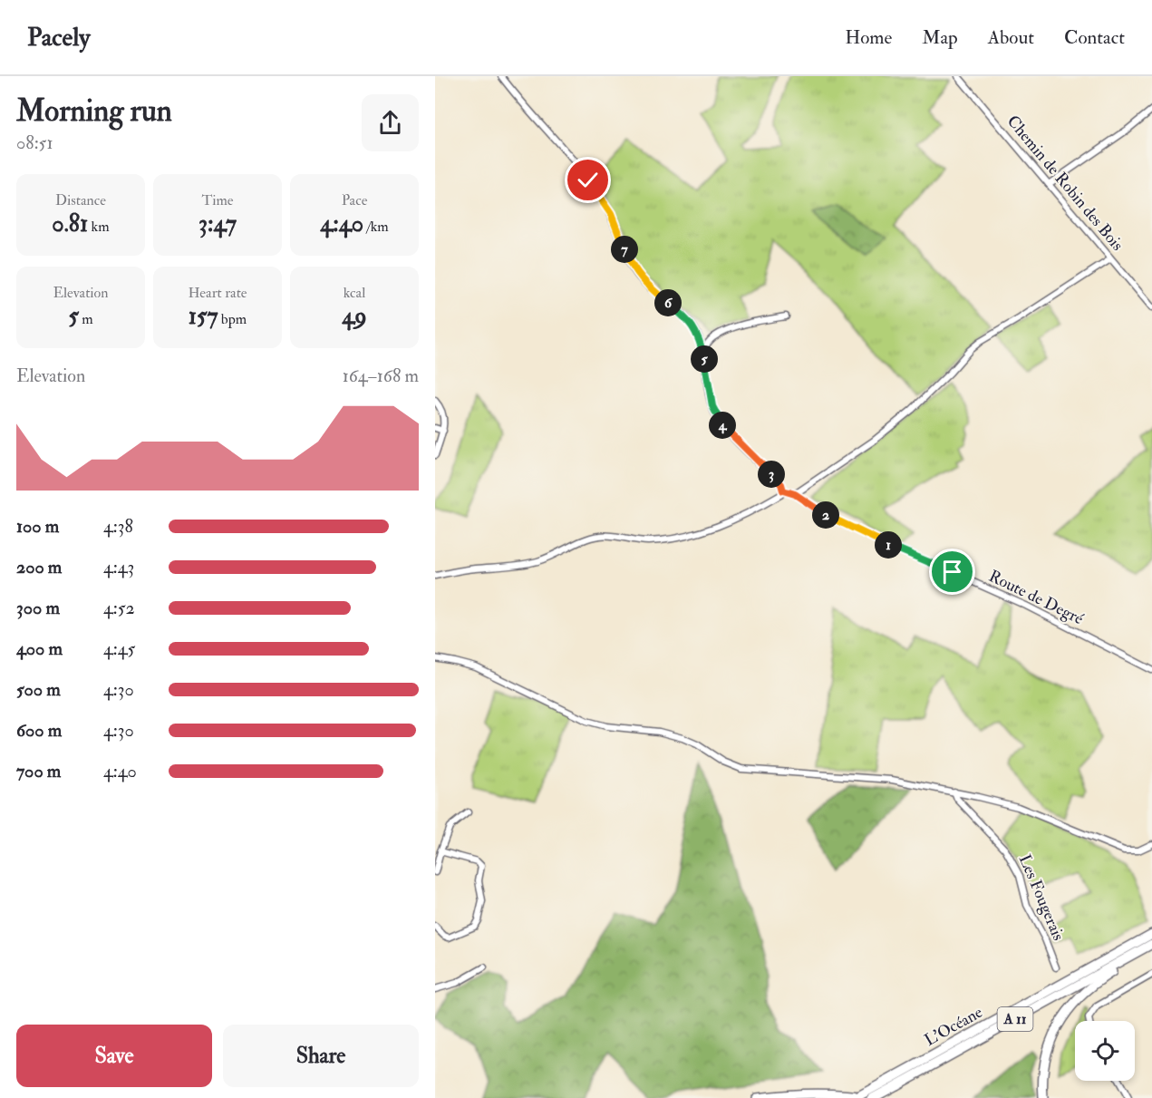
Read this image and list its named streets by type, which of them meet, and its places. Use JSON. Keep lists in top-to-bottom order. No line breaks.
{"streets":{"highway":["A 11","L’Océane"],"street":["Chemin de Robin des Bois","Route de Degré","Les Fougerais"]},"page":{"header":"Pacely","nav":["Home","Map","About","Contact"],"heading":["Morning run","08:51"],"stats":[["Distance","0.81 km"],["Time","3:47"],["Pace","4:40 /km"],["Elevation","5 m"],["Heart rate","157 bpm"],["kcal","49"]],"pins":["7","6","5","4","3","2","1"],"chart":["Elevation","164–168 m"],"list":[{"name":"100 m","note":"4:38"},{"name":"200 m","note":"4:43"},{"name":"300 m","note":"4:52"},{"name":"400 m","note":"4:45"},{"name":"500 m","note":"4:30"},{"name":"600 m","note":"4:30"},{"name":"700 m","note":"4:40"}],"buttons":["Save","Share"]}}
